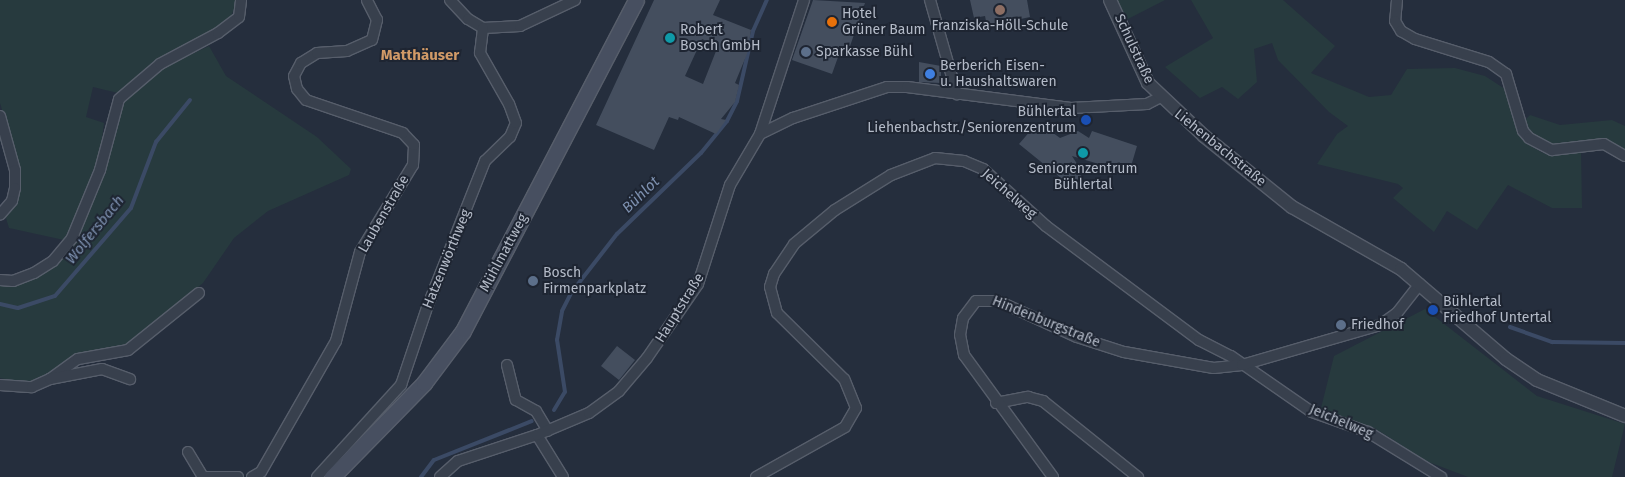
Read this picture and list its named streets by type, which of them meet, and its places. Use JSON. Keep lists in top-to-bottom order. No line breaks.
{"streets":{"main road":["Mühlmattweg"],"street":["Schulstraße","Liehenbachstraße","Jeichelweg","Laubenstraße","Hatzenwörthweg","Hauptstraße","Hindenburgstraße"]},"crossings":[["Schulstraße","Liehenbachstraße"],["Liehenbachstraße","Hindenburgstraße"],["Jeichelweg","Hindenburgstraße"]],"districts":["Matthäuser"],"water":["Bühlot","Wolfersbach"],"places":["Franziska-Höll-Schule","Hotel Grüner Baum","Robert Bosch GmbH","Sparkasse Bühl","Berberich Eisen- u. Haushaltswaren","Bühlertal Liehenbachstr./Seniorenzentrum","Seniorenzentrum Bühlertal","Bosch Firmenparkplatz","Bühlertal Friedhof Untertal","Friedhof"]}
